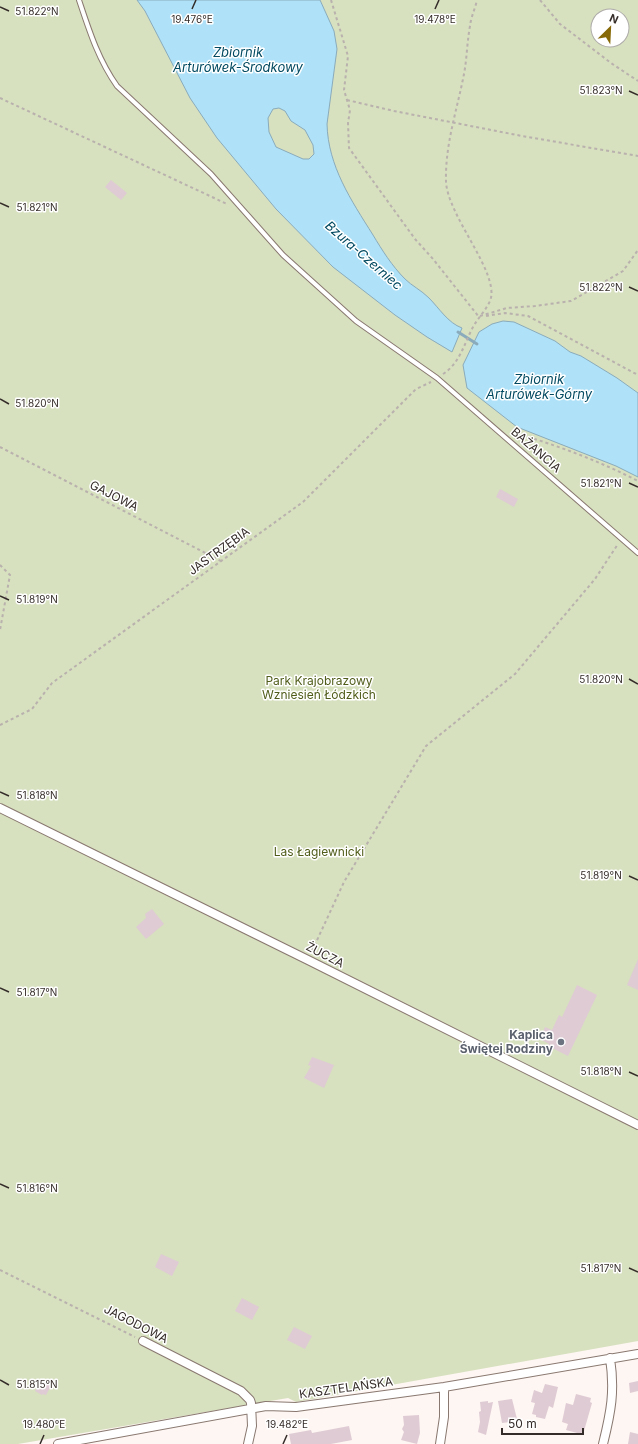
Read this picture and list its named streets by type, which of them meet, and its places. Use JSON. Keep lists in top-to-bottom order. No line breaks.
{"streets":{"street":["ŻUCZA","JAGODOWA","KASZTELAŃSKA"],"lane":["BAŻANCIA"],"path":["GAJOWA","JASTRZĘBIA"]},"crossings":[["BAŻANCIA","JASTRZĘBIA"],["GAJOWA","JASTRZĘBIA"],["JAGODOWA","KASZTELAŃSKA"]],"water":["Zbiornik Arturówek-Środkowy","Bzura-Czerniec","Zbiornik Arturówek-Górny"],"parks":["Park Krajobrazowy Wzniesień Łódzkich","Las Łagiewnicki"],"places":["Kaplica Świętej Rodziny"],"scale_bar":"50 m","north":"top right","coordinates":["51.822°N","19.476°E","19.478°E","51.823°N","51.821°N","51.820°N","51.819°N","51.818°N","51.817°N","51.816°N","51.815°N","19.480°E","19.482°E"]}
